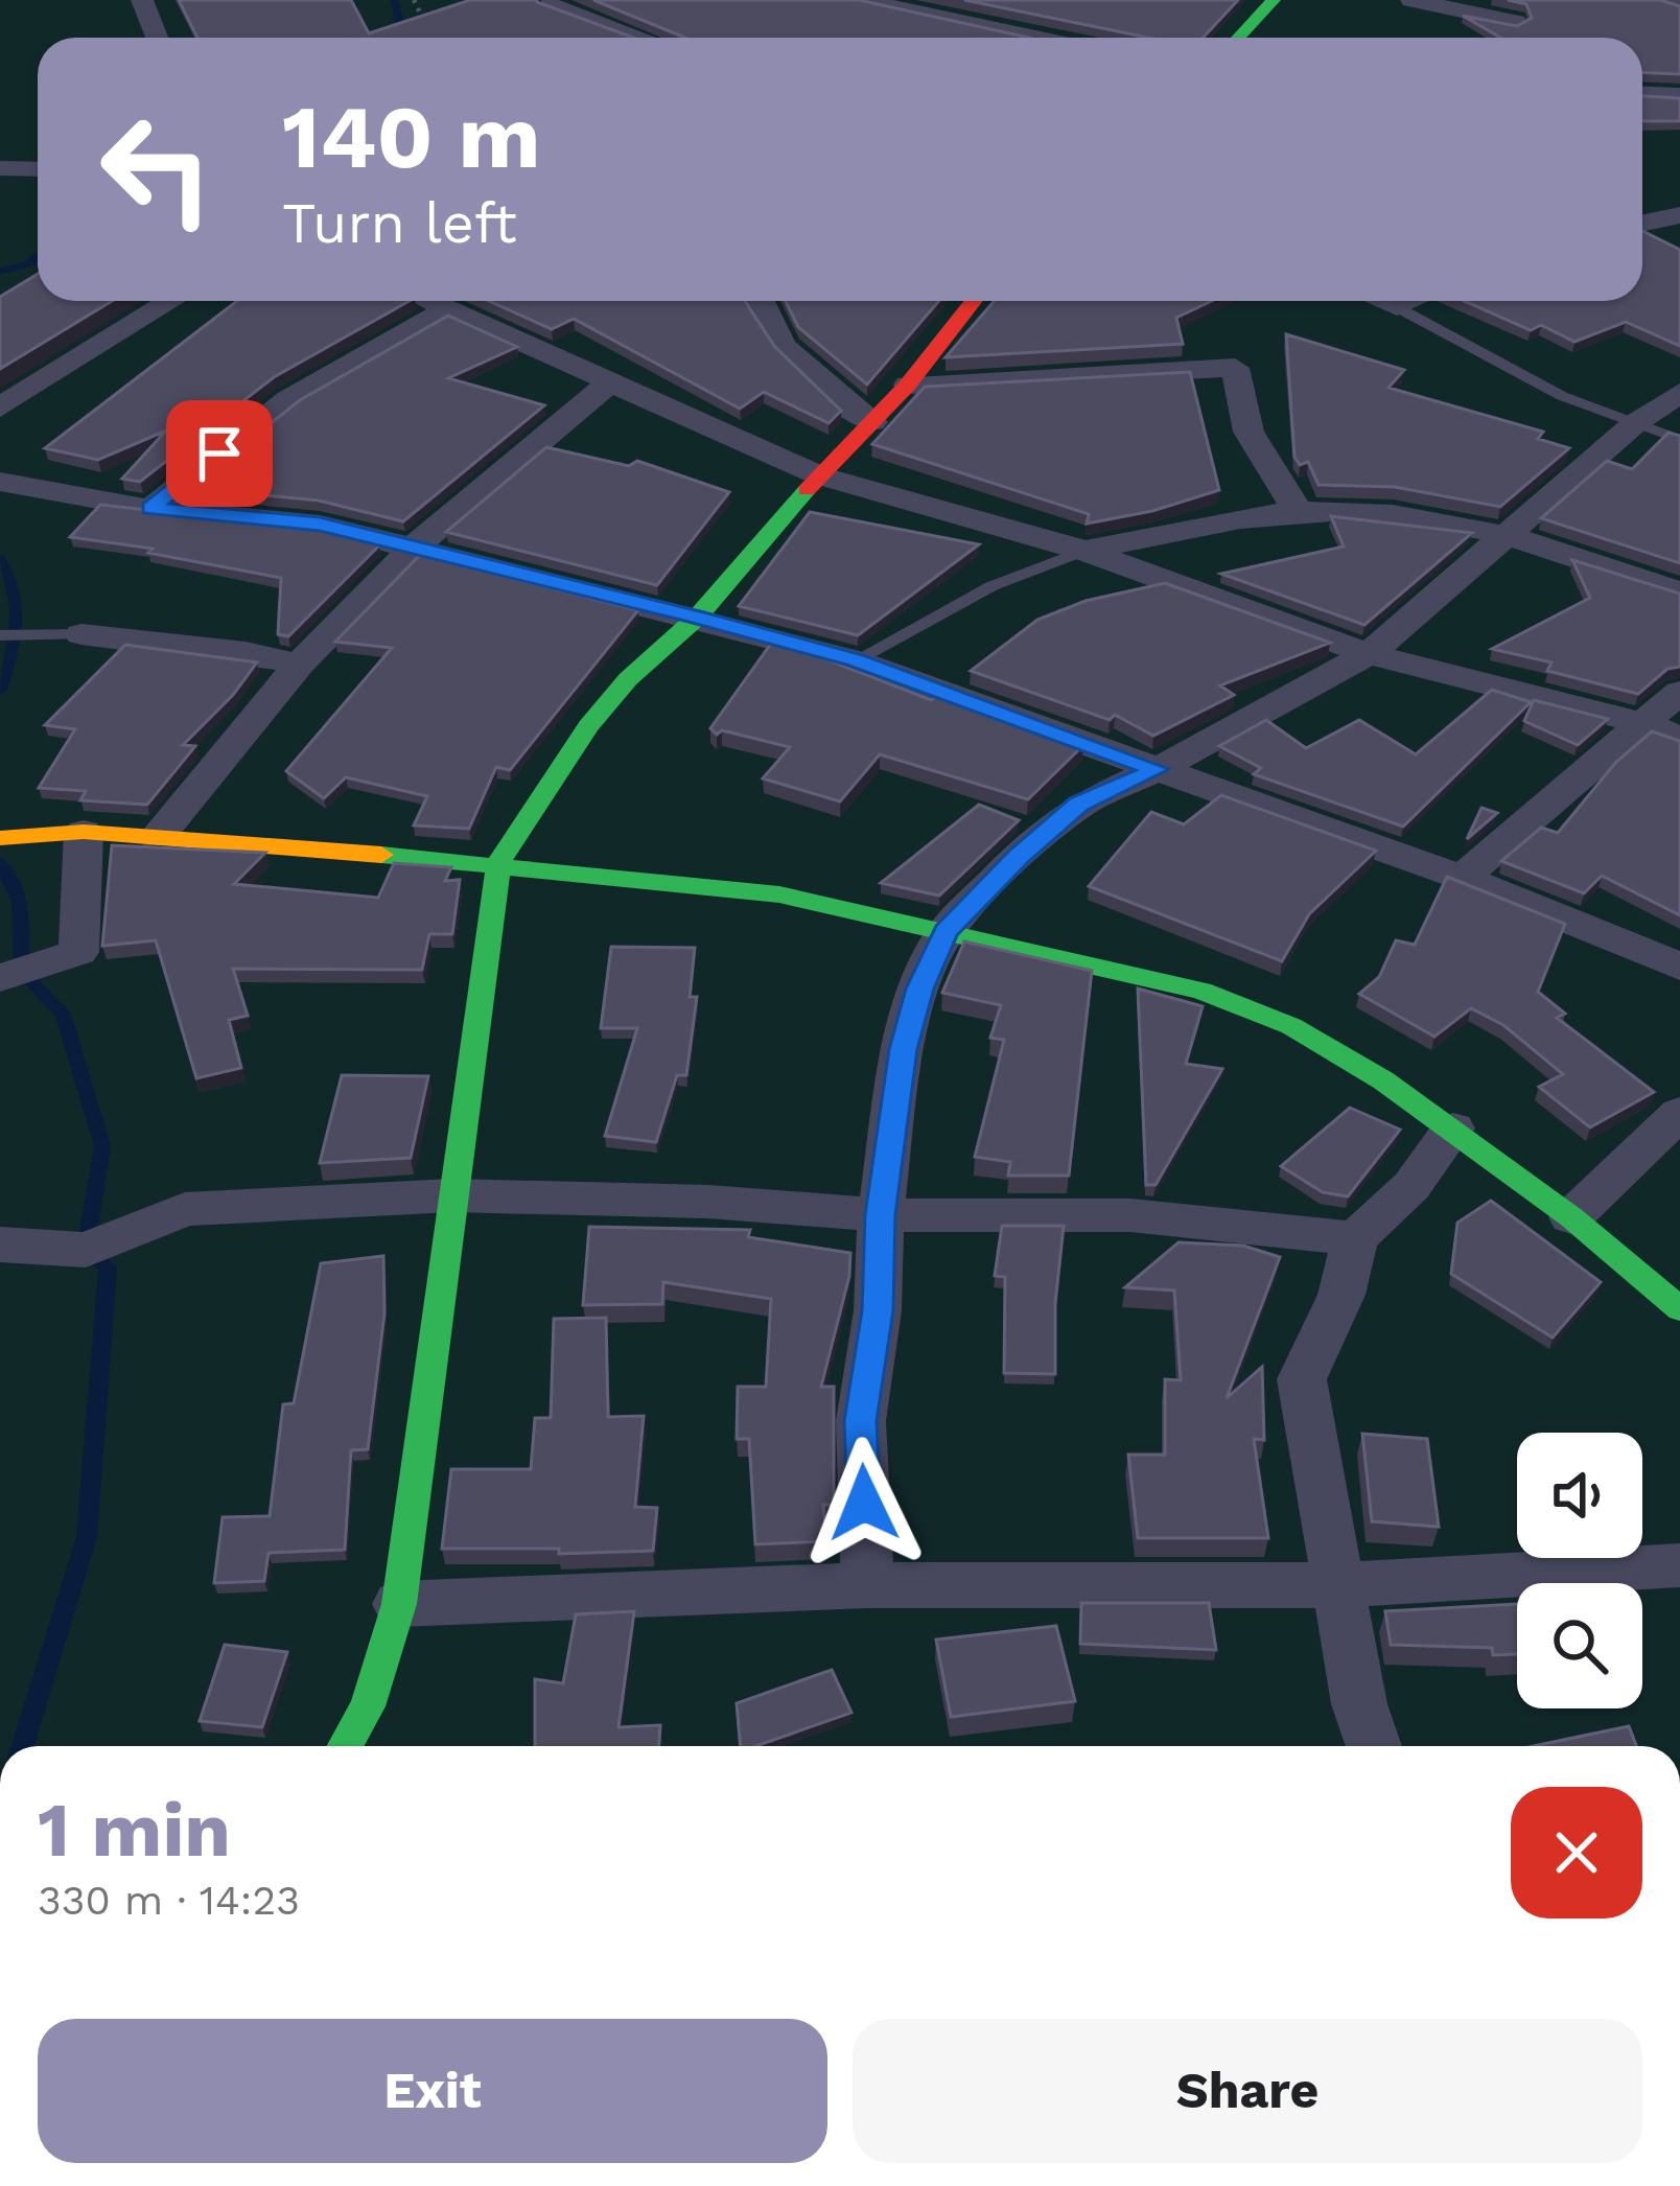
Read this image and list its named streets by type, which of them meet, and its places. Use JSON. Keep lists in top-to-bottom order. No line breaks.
{"page":{"turn":["140 m","Turn left"],"heading":["1 min","330 m · 14:23"],"buttons":["Exit","Share"]}}
